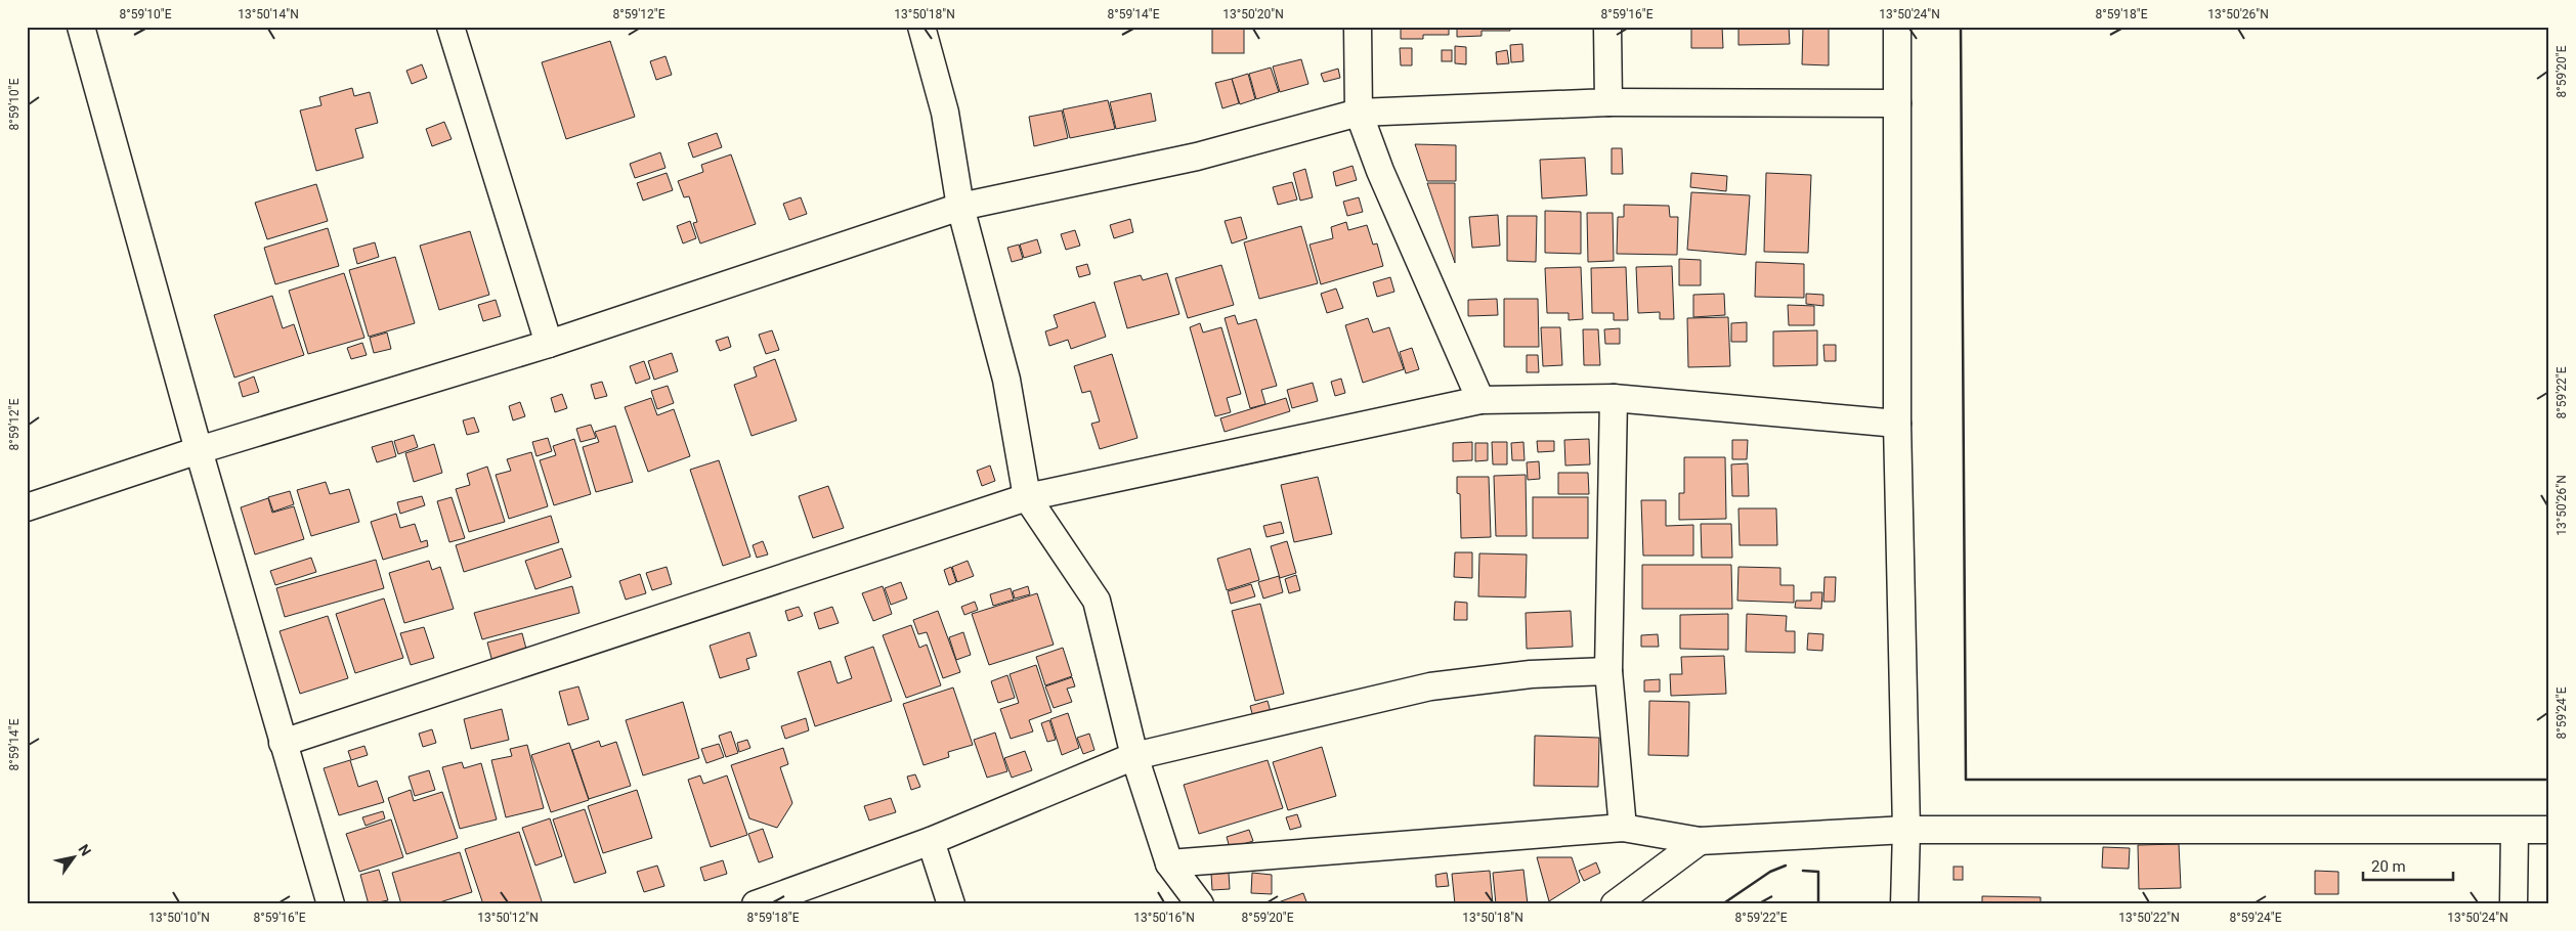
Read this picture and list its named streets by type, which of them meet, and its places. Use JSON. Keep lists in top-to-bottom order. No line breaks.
{"scale_bar":"20 m","north":"top right","coordinates":["8°59'10\"E","13°50'14\"N","8°59'12\"E","13°50'18\"N","8°59'14\"E","13°50'20\"N","8°59'16\"E","13°50'24\"N","8°59'18\"E","13°50'26\"N","8°59'20\"E","8°59'22\"E","8°59'24\"E","13°50'10\"N","13°50'12\"N","13°50'16\"N","13°50'22\"N"]}
